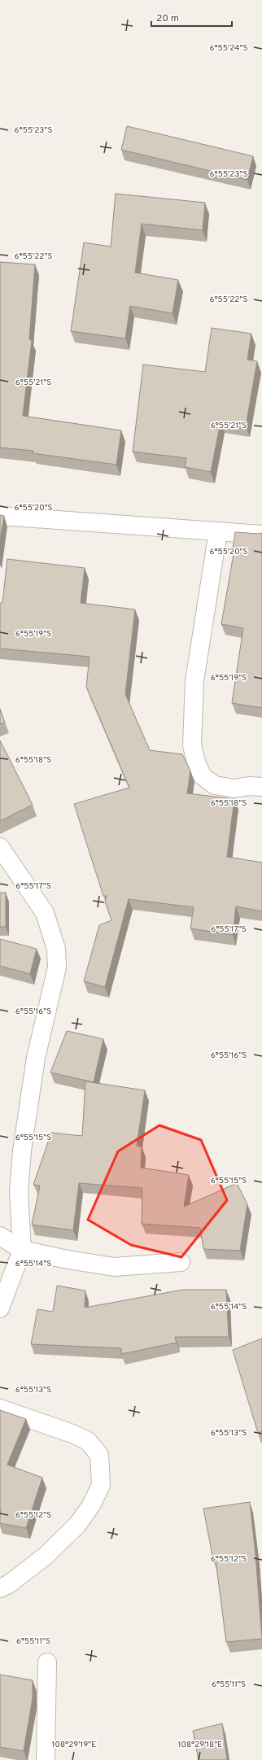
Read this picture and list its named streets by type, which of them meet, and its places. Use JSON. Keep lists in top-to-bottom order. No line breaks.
{"scale_bar":"20 m","coordinates":["6°55'24\"S","6°55'23\"S","6°55'22\"S","6°55'21\"S","6°55'20\"S","6°55'19\"S","6°55'18\"S","6°55'17\"S","6°55'16\"S","6°55'15\"S","6°55'14\"S","6°55'13\"S","6°55'12\"S","6°55'11\"S","108°29'19\"E","108°29'18\"E"]}
